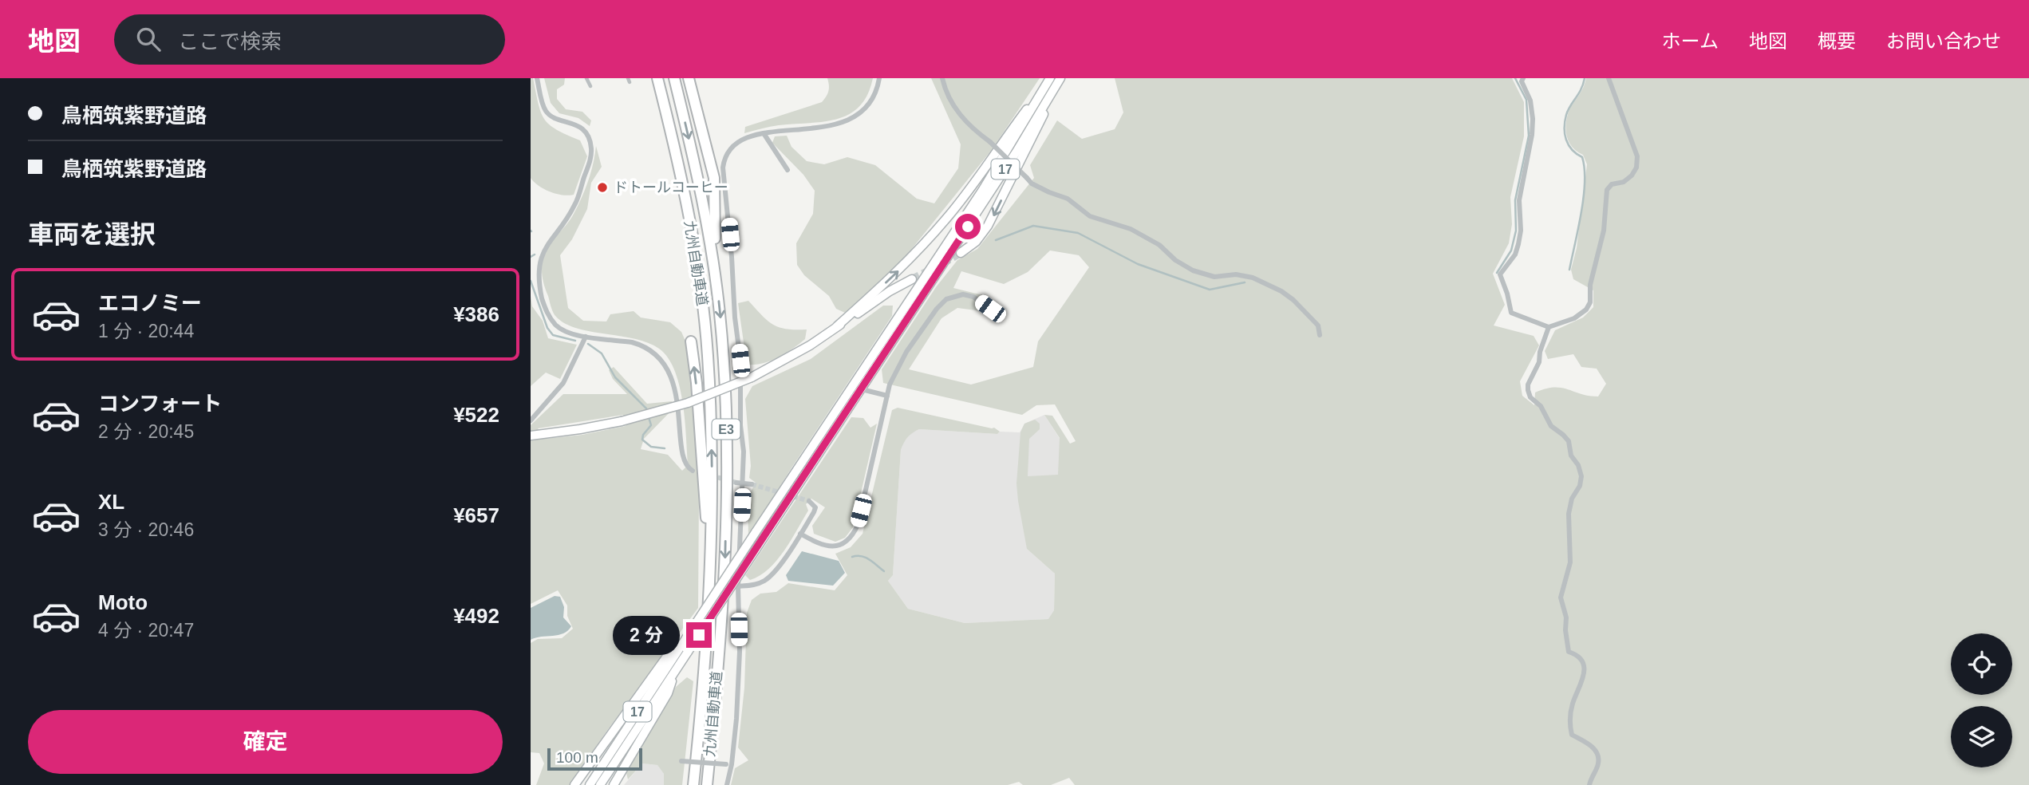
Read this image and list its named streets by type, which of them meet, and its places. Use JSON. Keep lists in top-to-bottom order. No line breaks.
{"streets":{"highway":["九州自動車道","E3"],"main road":["17"]},"places":["ドトールコーヒー"],"scale_bar":"100 m","page":{"header":"地図","search":"ここで検索","nav":["ホーム","地図","概要","お問い合わせ"],"banner":["鳥栖筑紫野道路","鳥栖筑紫野道路"],"heading":"車両を選択","list":[{"name":"エコノミー","note":"1 分 · 20:44","value":"¥386"},{"name":"コンフォート","note":"2 分 · 20:45","value":"¥522"},{"name":"XL","note":"3 分 · 20:46","value":"¥657"},{"name":"Moto","note":"4 分 · 20:47","value":"¥492"}],"bubble":"2 分","buttons":"確定","scale":"100 m"}}
